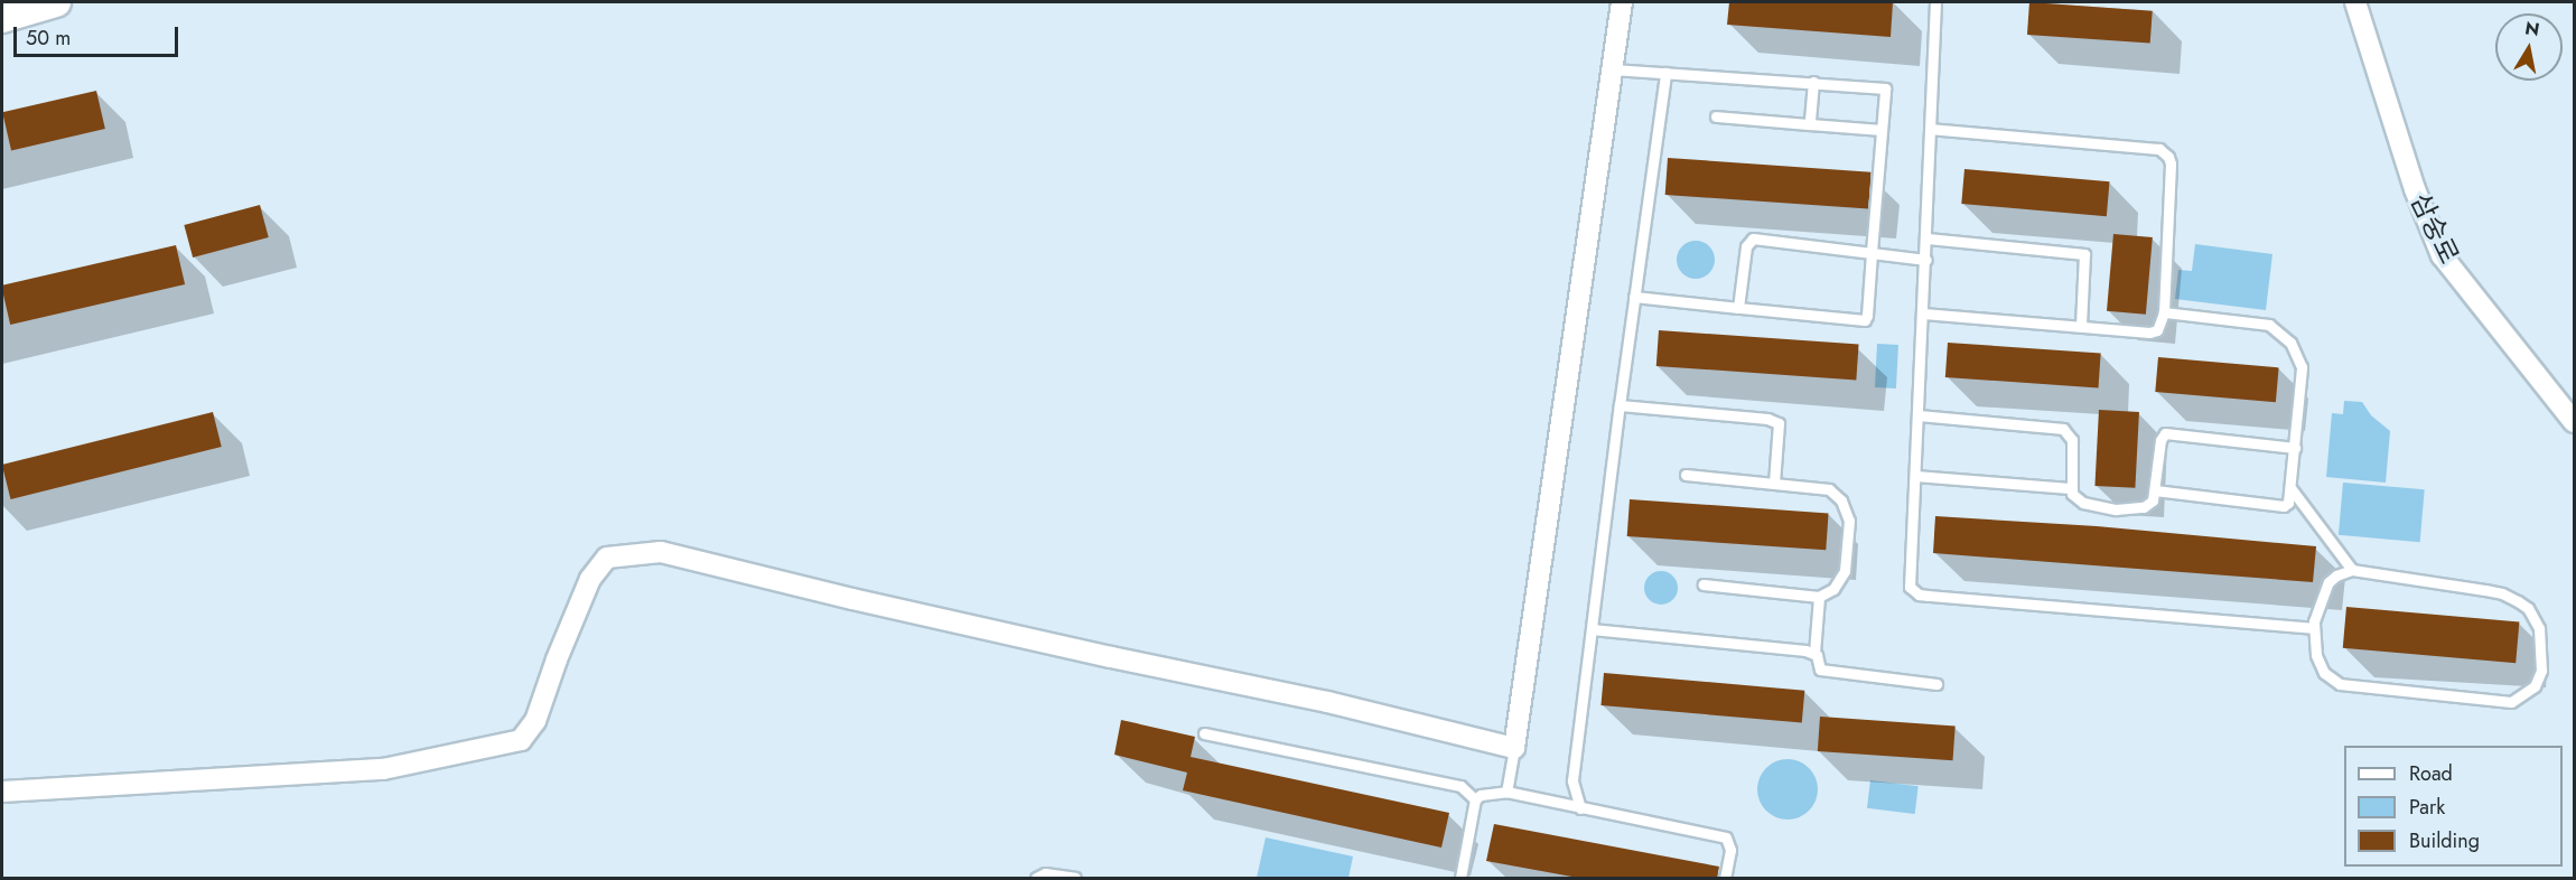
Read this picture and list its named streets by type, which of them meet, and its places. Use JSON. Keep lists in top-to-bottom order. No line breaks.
{"streets":{"street":["삼숭로"]},"legend":["Road","Park","Building"],"scale_bar":"50 m","north":"top"}
